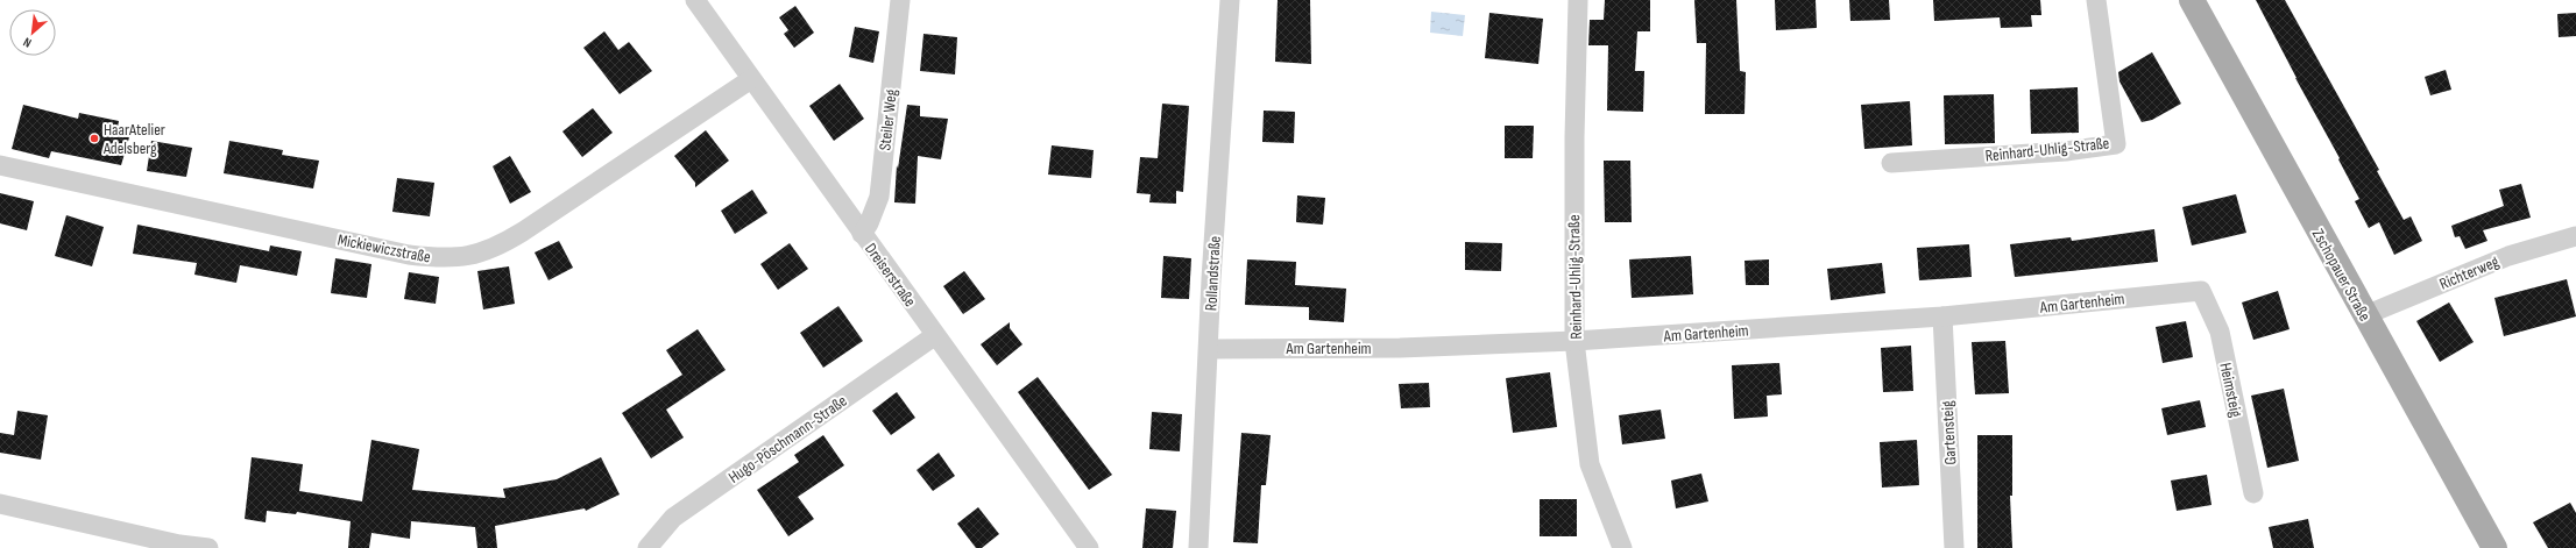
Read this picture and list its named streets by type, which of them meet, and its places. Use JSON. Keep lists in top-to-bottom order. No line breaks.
{"streets":{"main road":["Zschopauer Straße"],"street":["Steiler Weg","Reinhard-Uhlig-Straße","Mickiewiczstraße","Richterweg","Rollandstraße","Dreiserstraße","Am Gartenheim","Heimsteig","Gartensteig","Hugo-Pöschmann-Straße"]},"crossings":[["Steiler Weg","Dreiserstraße"],["Reinhard-Uhlig-Straße","Am Gartenheim"],["Mickiewiczstraße","Dreiserstraße"],["Richterweg","Zschopauer Straße"],["Rollandstraße","Am Gartenheim"],["Dreiserstraße","Hugo-Pöschmann-Straße"],["Am Gartenheim","Heimsteig"],["Am Gartenheim","Gartensteig"]],"places":["HaarAtelier Adelsberg"],"north":"bottom left"}
